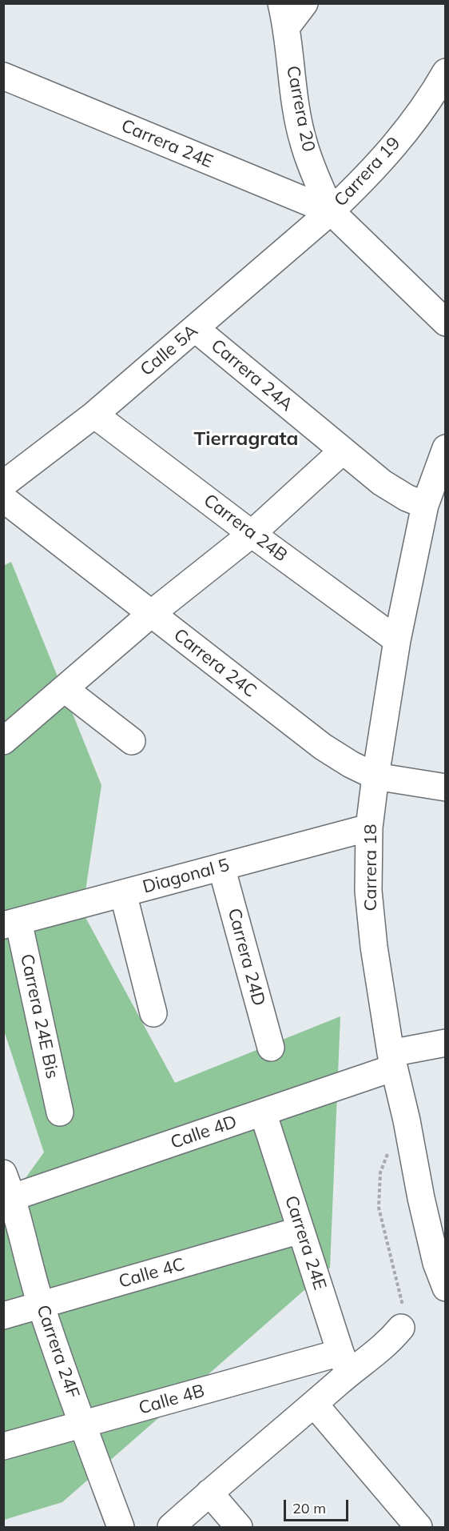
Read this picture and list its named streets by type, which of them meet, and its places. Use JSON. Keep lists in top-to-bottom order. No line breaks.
{"streets":{"street":["Carrera 20","Carrera 24E","Carrera 19","Calle 5A","Carrera 24A","Carrera 24B","Carrera 24C","Carrera 18","Diagonal 5","Carrera 24D","Carrera 24E Bis","Calle 4D","Calle 4C","Carrera 24F","Calle 4B"]},"crossings":[["Carrera 20","Carrera 24E"],["Carrera 20","Carrera 19"],["Carrera 20","Calle 5A"],["Carrera 24E","Carrera 19"],["Carrera 24E","Calle 5A"],["Carrera 24E","Calle 4D"],["Carrera 24E","Calle 4C"],["Carrera 24E","Calle 4B"],["Carrera 19","Calle 5A"],["Calle 5A","Carrera 24A"],["Calle 5A","Carrera 24B"],["Carrera 24A","Carrera 18"],["Carrera 24B","Carrera 18"],["Carrera 24C","Carrera 18"],["Carrera 18","Diagonal 5"],["Carrera 18","Calle 4D"],["Diagonal 5","Carrera 24D"],["Diagonal 5","Carrera 24E Bis"],["Calle 4D","Carrera 24F"],["Calle 4C","Carrera 24F"],["Carrera 24F","Calle 4B"]],"districts":["Tierragrata"],"scale_bar":"20 m"}
